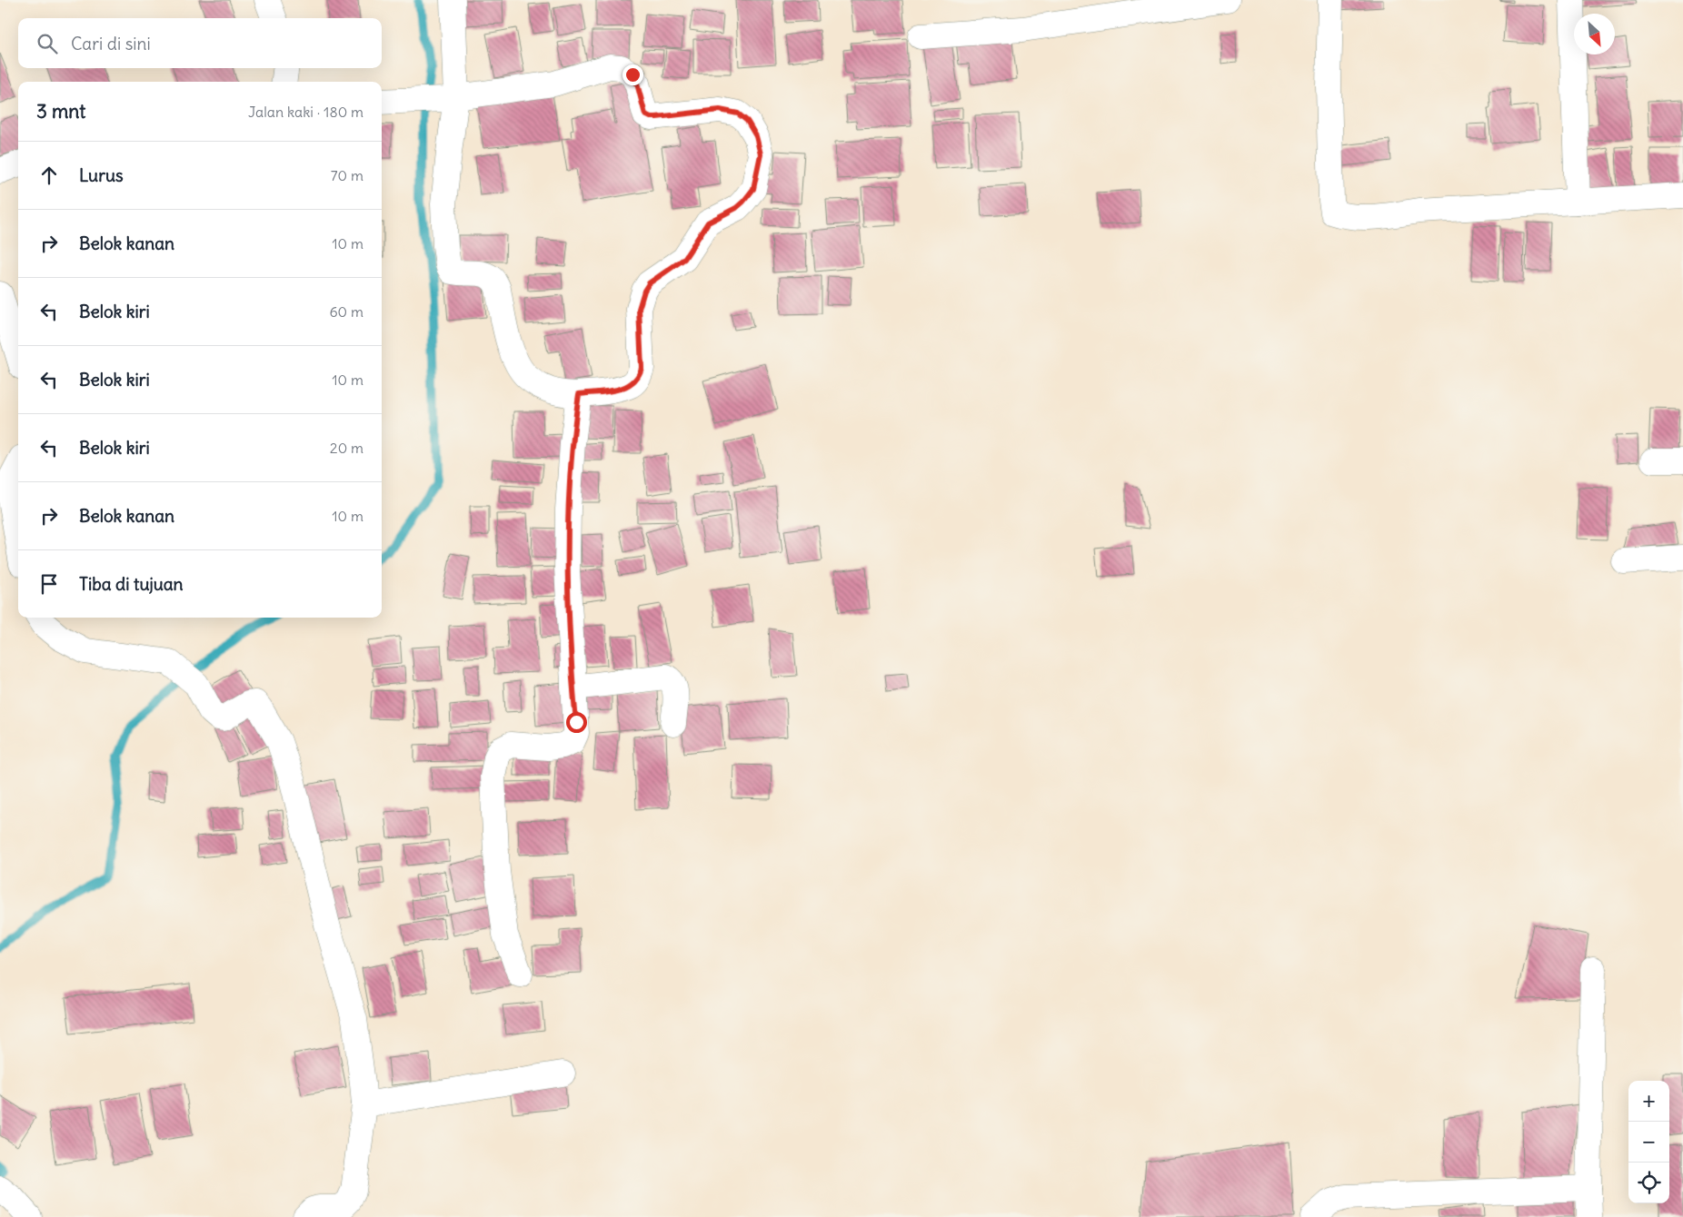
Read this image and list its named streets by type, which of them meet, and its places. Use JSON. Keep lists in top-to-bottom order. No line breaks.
{"north":"bottom right","page":{"search":"Cari di sini","heading":["3 mnt","Jalan kaki · 180 m"],"list":[["Lurus","70 m"],["Belok kanan","10 m"],["Belok kiri","60 m"],["Belok kiri","10 m"],["Belok kiri","20 m"],["Belok kanan","10 m"],"Tiba di tujuan"],"map_buttons":["+","−"]}}
